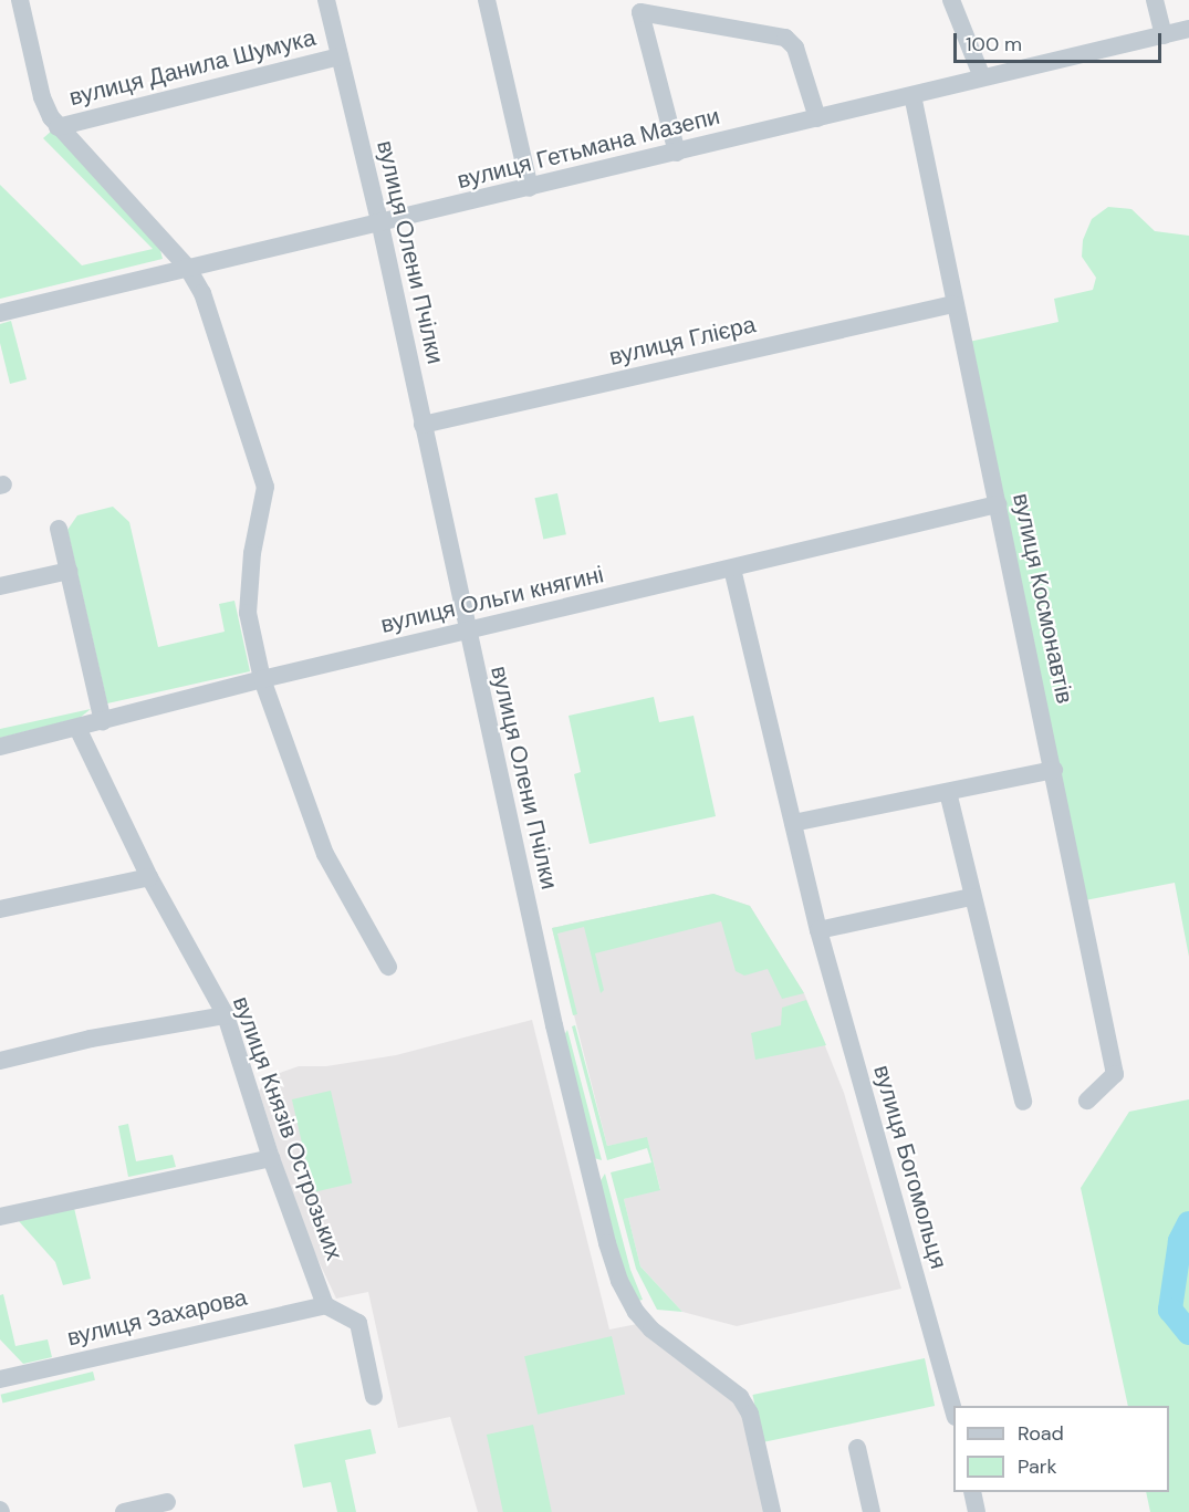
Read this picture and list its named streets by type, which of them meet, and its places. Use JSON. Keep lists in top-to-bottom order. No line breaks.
{"streets":{"street":["вулиця Данила Шумука","вулиця Гетьмана Мазепи","вулиця Олени Пчілки","вулиця Глієра","вулиця Космонавтів","вулиця Ольги княгині","вулиця Князів Острозьких","вулиця Богомольця","вулиця Захарова"]},"crossings":[["вулиця Данила Шумука","вулиця Олени Пчілки"],["вулиця Гетьмана Мазепи","вулиця Олени Пчілки"],["вулиця Гетьмана Мазепи","вулиця Космонавтів"],["вулиця Олени Пчілки","вулиця Глієра"],["вулиця Олени Пчілки","вулиця Ольги княгині"],["вулиця Глієра","вулиця Космонавтів"],["вулиця Космонавтів","вулиця Ольги княгині"],["вулиця Ольги княгині","вулиця Князів Острозьких"],["вулиця Ольги княгині","вулиця Богомольця"],["вулиця Князів Острозьких","вулиця Захарова"]],"legend":["Road","Park"],"scale_bar":"100 m"}
